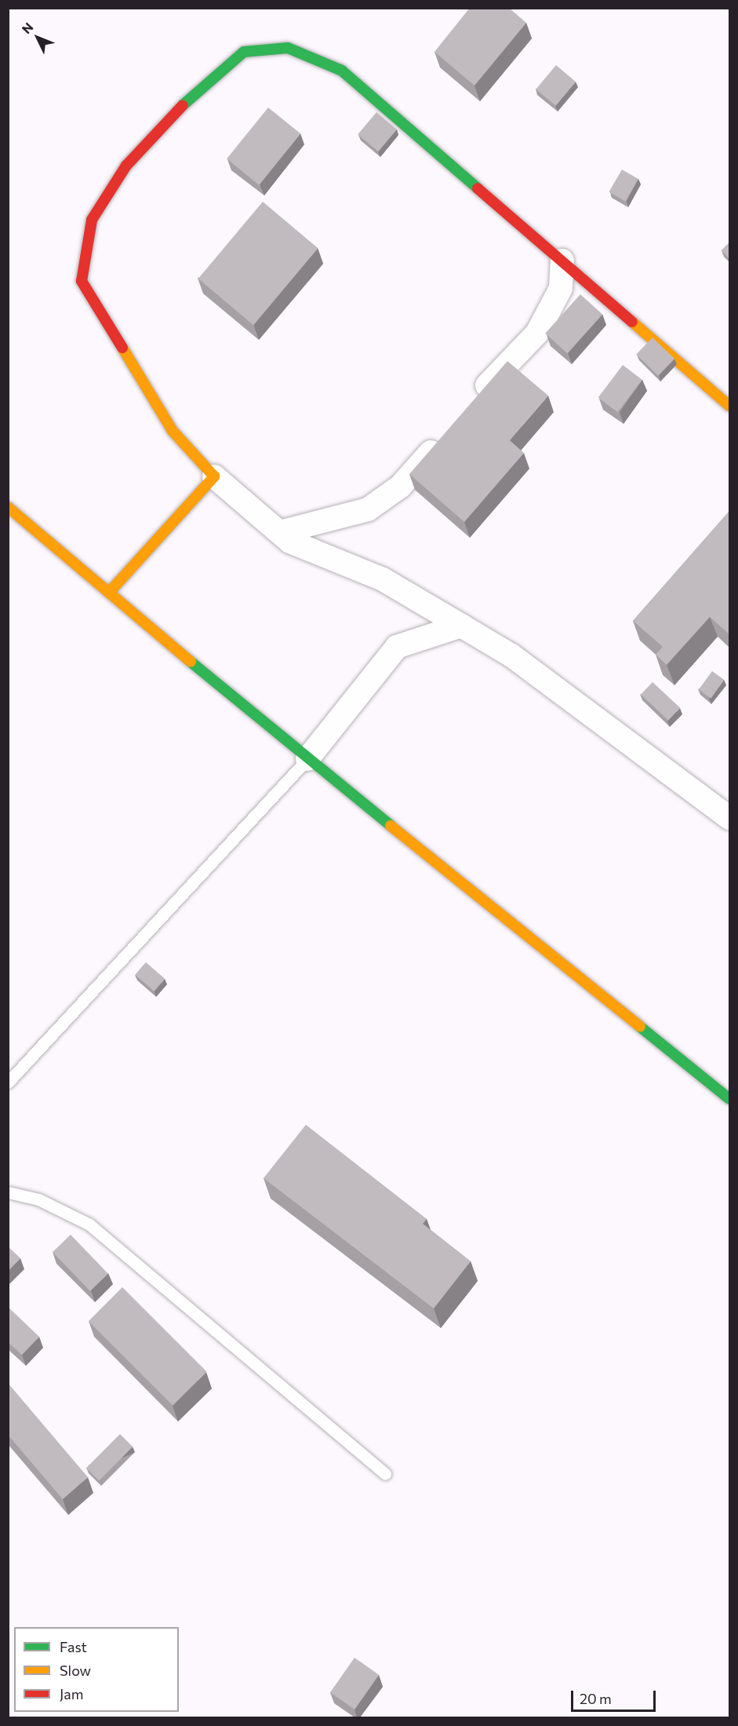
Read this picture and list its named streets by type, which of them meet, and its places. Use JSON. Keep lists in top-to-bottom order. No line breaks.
{"legend":["Fast","Slow","Jam"],"scale_bar":"20 m","north":"top left"}
